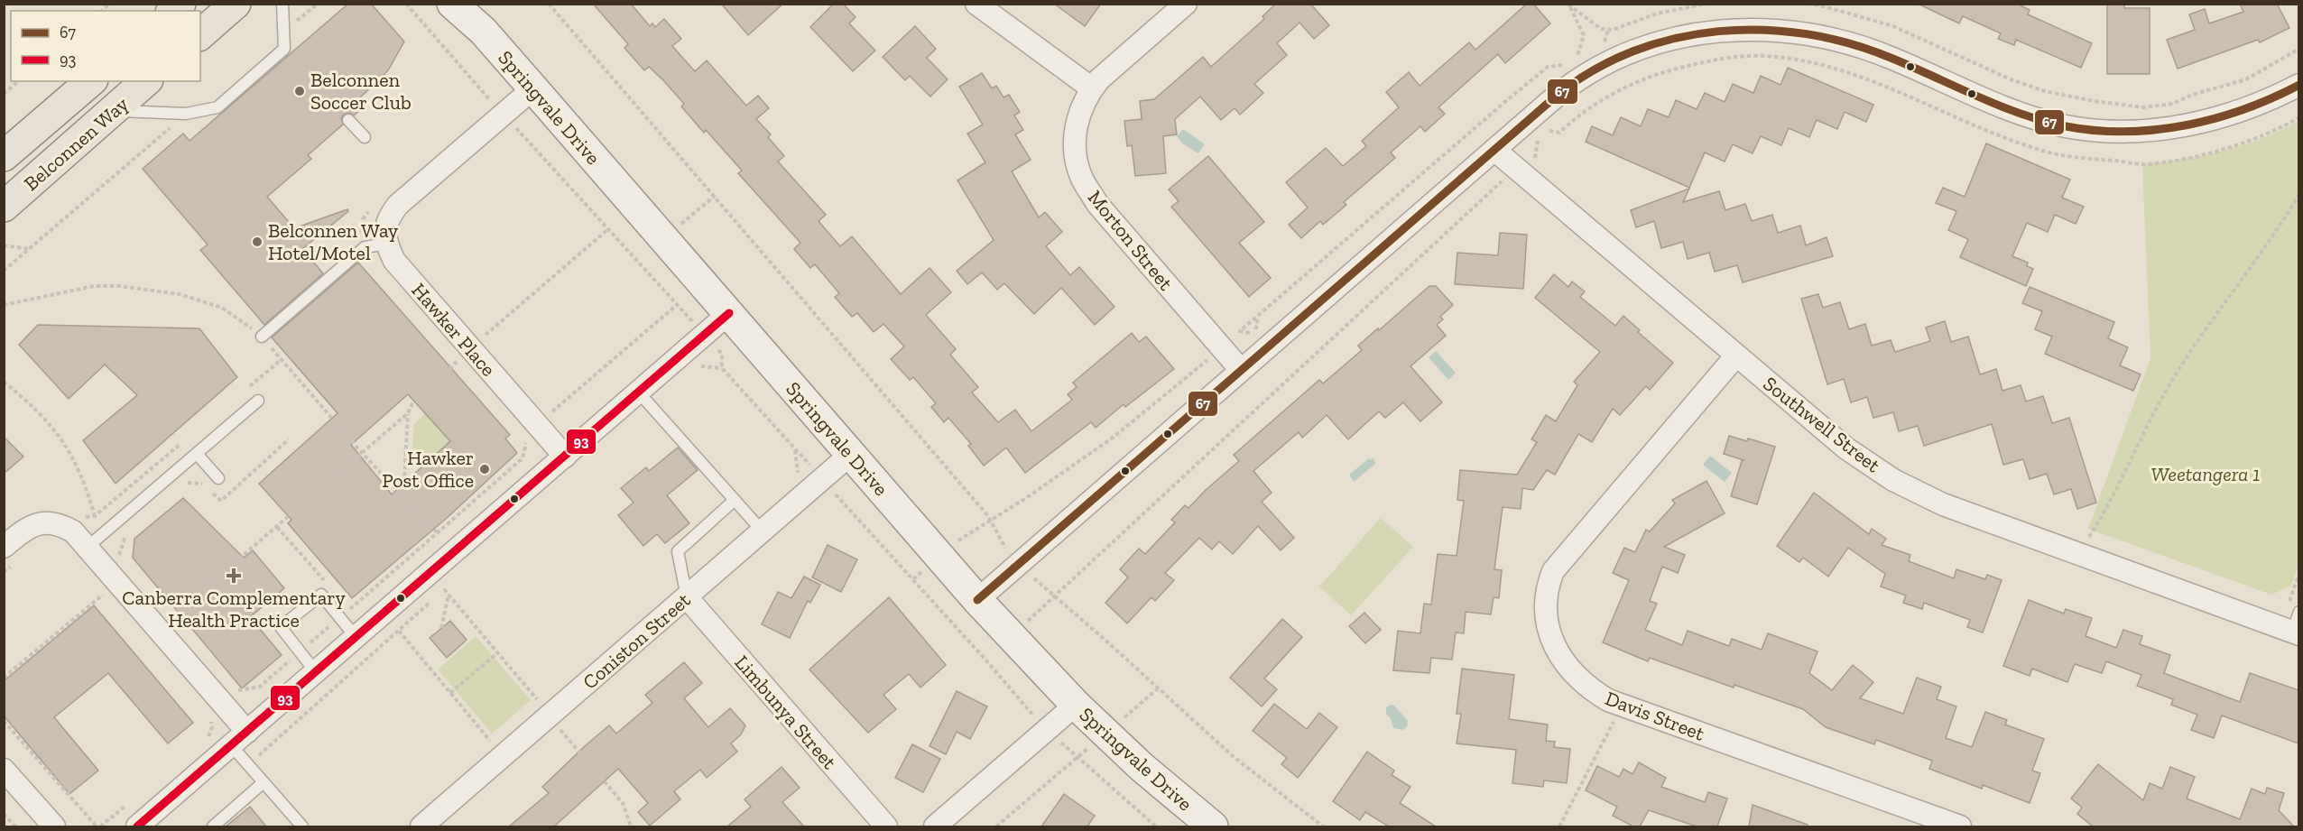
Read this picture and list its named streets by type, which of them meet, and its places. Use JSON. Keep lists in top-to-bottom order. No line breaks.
{"streets":{"main road":["Springvale Drive","Belconnen Way"],"street":["Morton Street","Hawker Place","Southwell Street","Coniston Street","Limbunya Street","Davis Street"]},"crossings":[["Springvale Drive","Coniston Street"],["Southwell Street","Davis Street"],["Coniston Street","Limbunya Street"]],"parks":["Weetangera 1"],"places":{"other":["Belconnen Soccer Club","Belconnen Way Hotel/Motel","Hawker Post Office"],"health":["Canberra Complementary Health Practice"]},"lines":["transit line 67","transit line 93"],"legend":["67","93"]}
